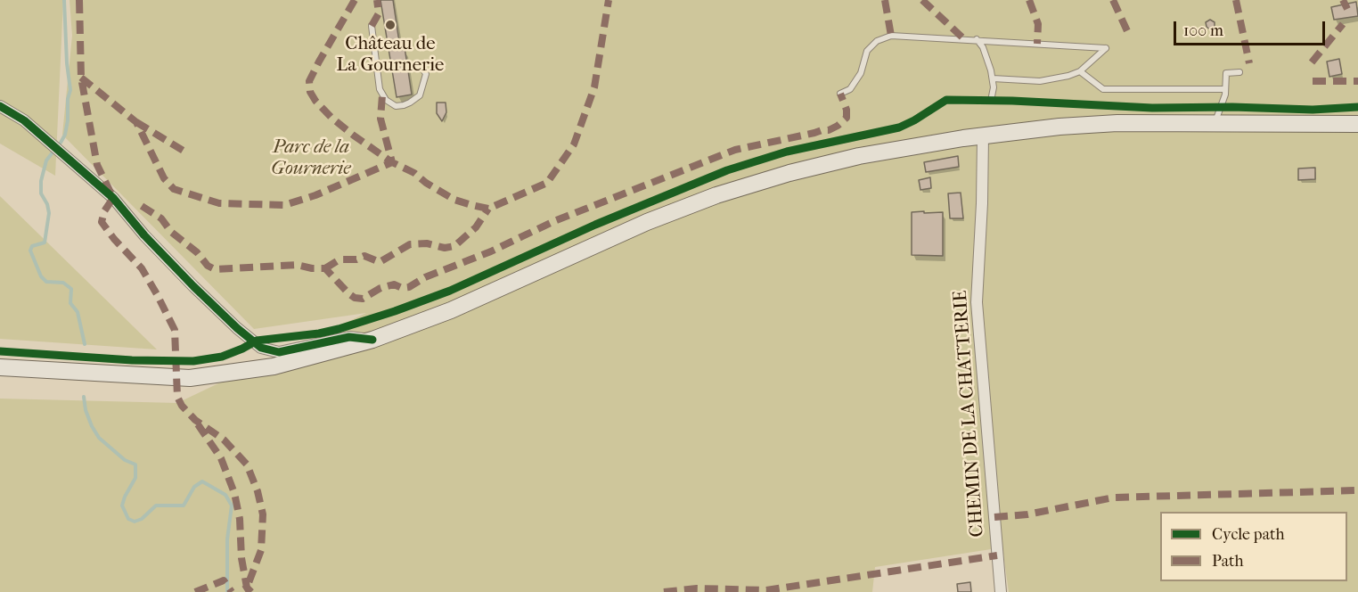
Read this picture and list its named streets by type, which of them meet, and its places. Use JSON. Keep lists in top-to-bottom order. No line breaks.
{"streets":{"street":["CHEMIN DE LA CHATTERIE"]},"parks":["Parc de la Gournerie"],"places":["Château de La Gournerie"],"legend":["Cycle path","Path"],"scale_bar":"100 m"}
